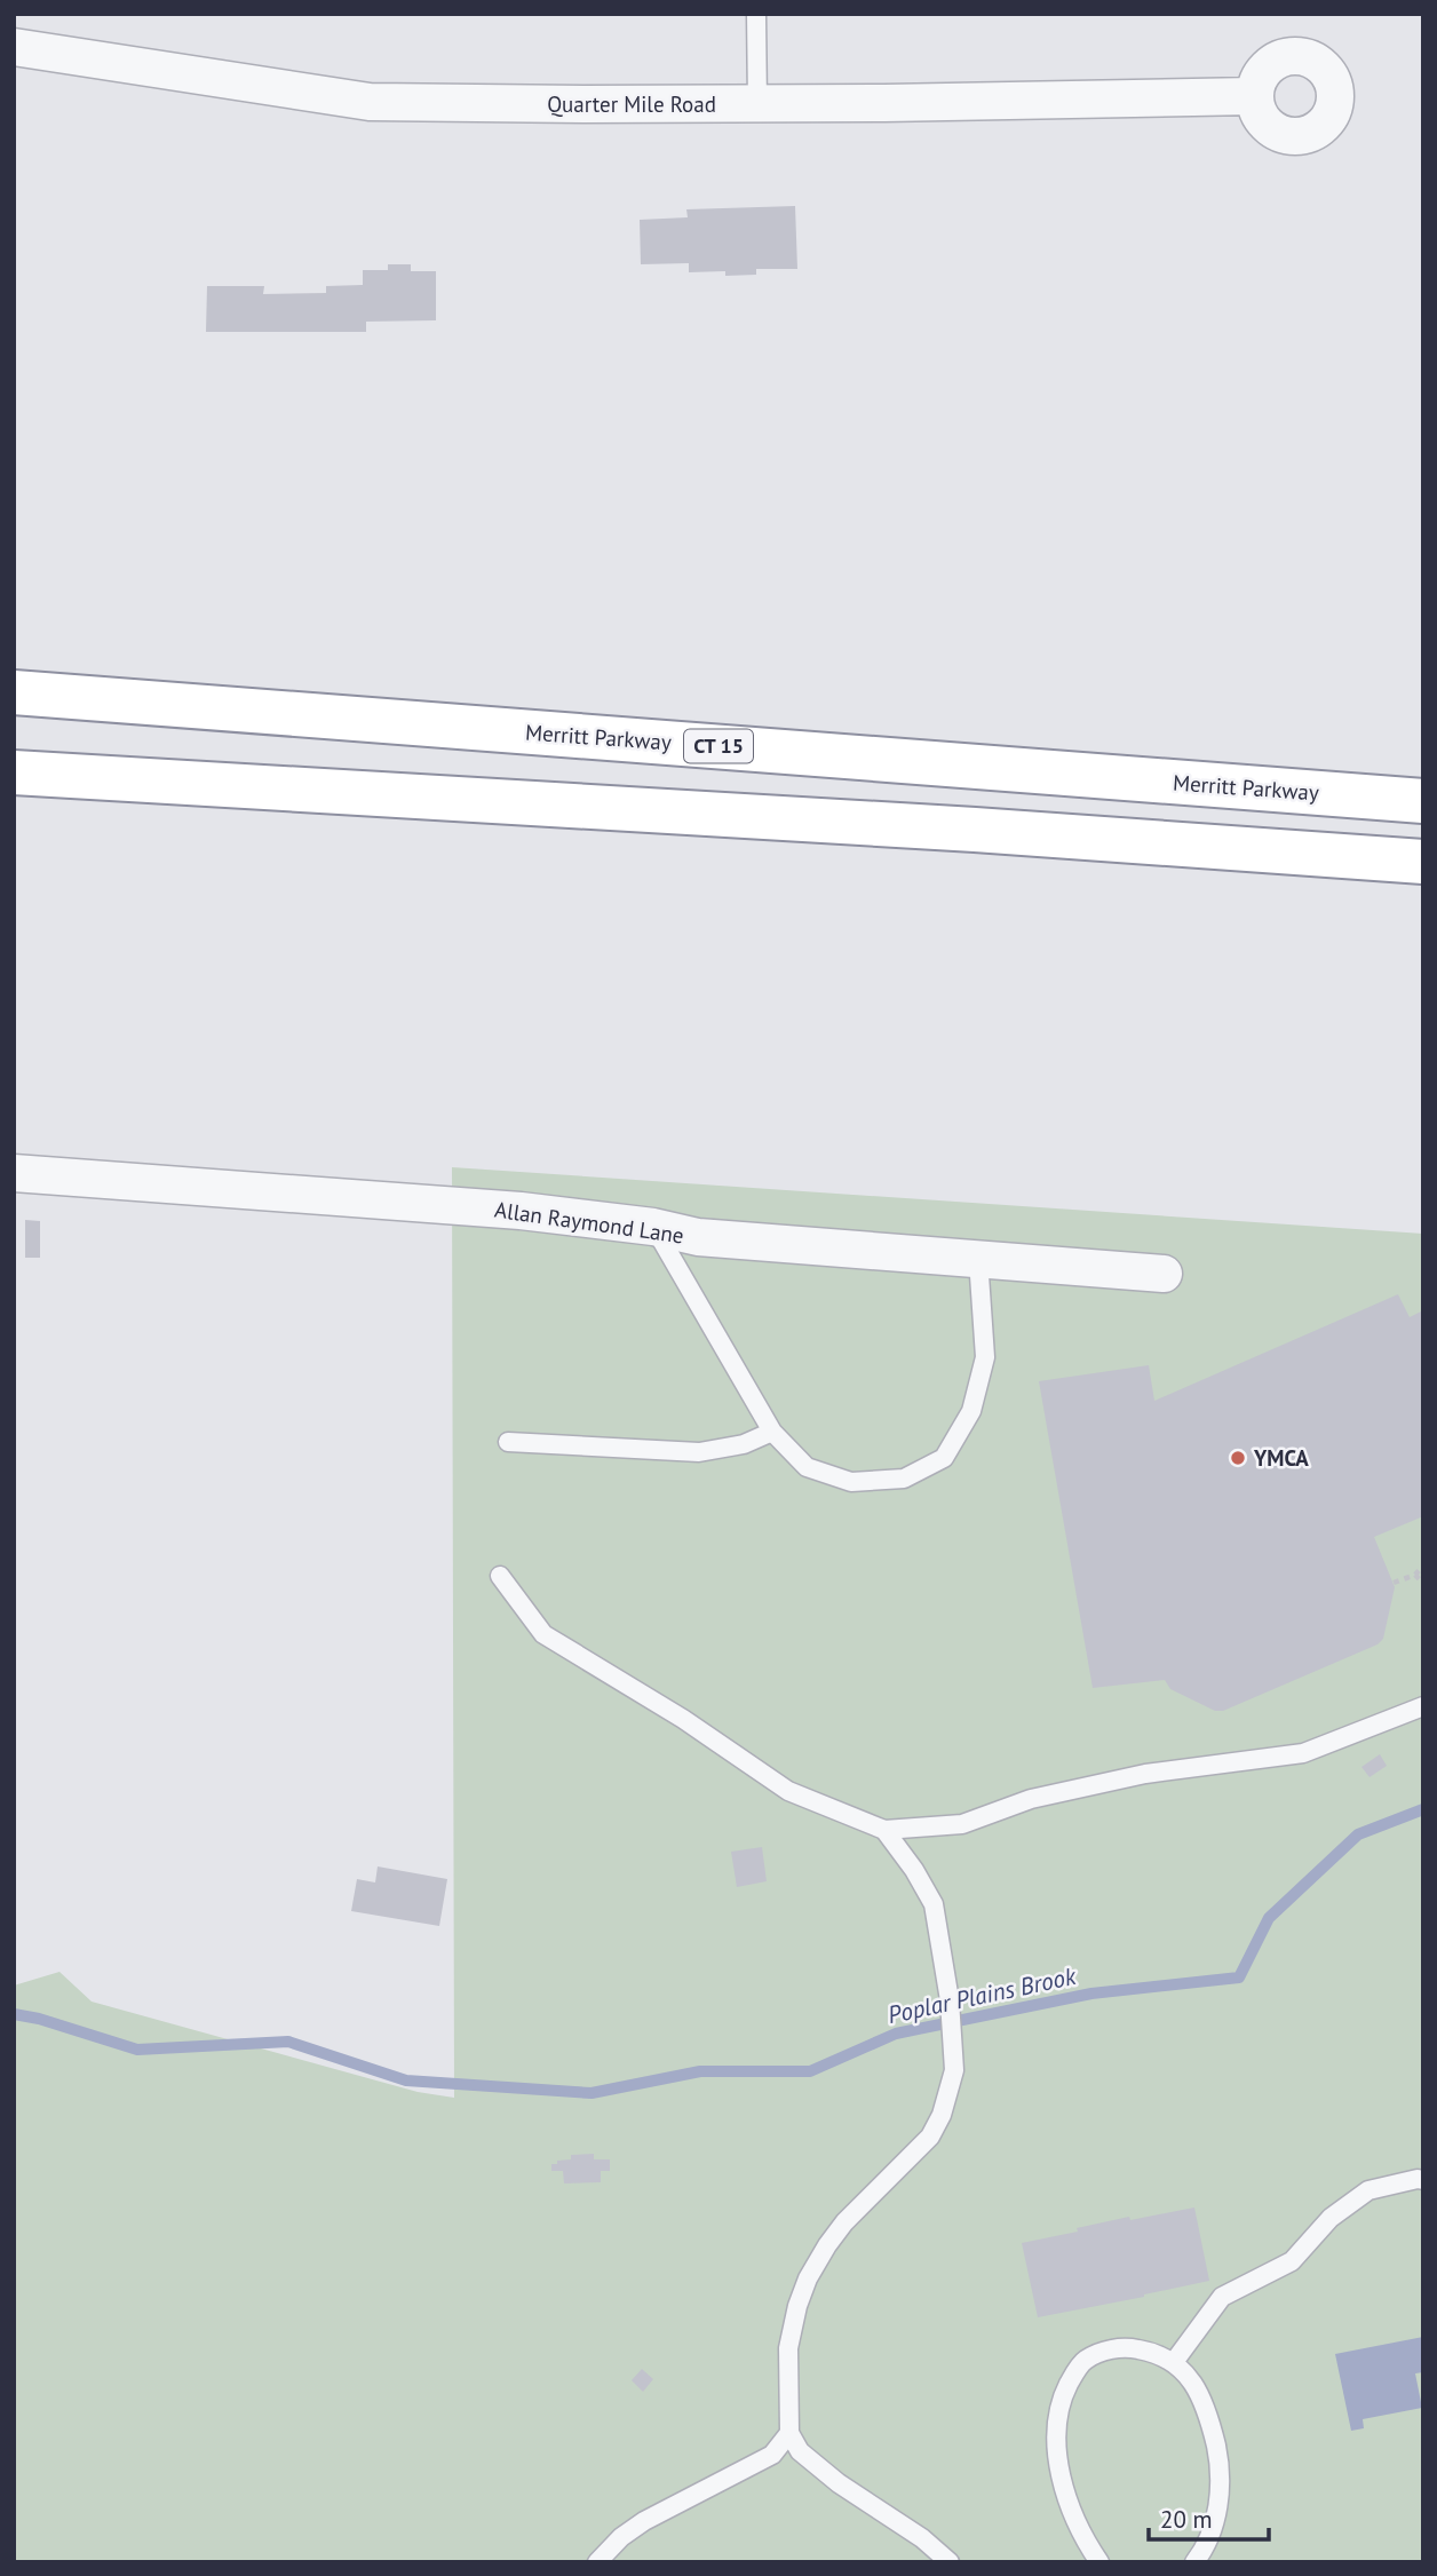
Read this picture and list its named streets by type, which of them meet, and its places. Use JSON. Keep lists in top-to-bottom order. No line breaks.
{"streets":{"highway":["Merritt Parkway","CT 15"],"street":["Quarter Mile Road","Allan Raymond Lane"]},"water":["Poplar Plains Brook"],"places":["YMCA"],"scale_bar":"20 m"}
